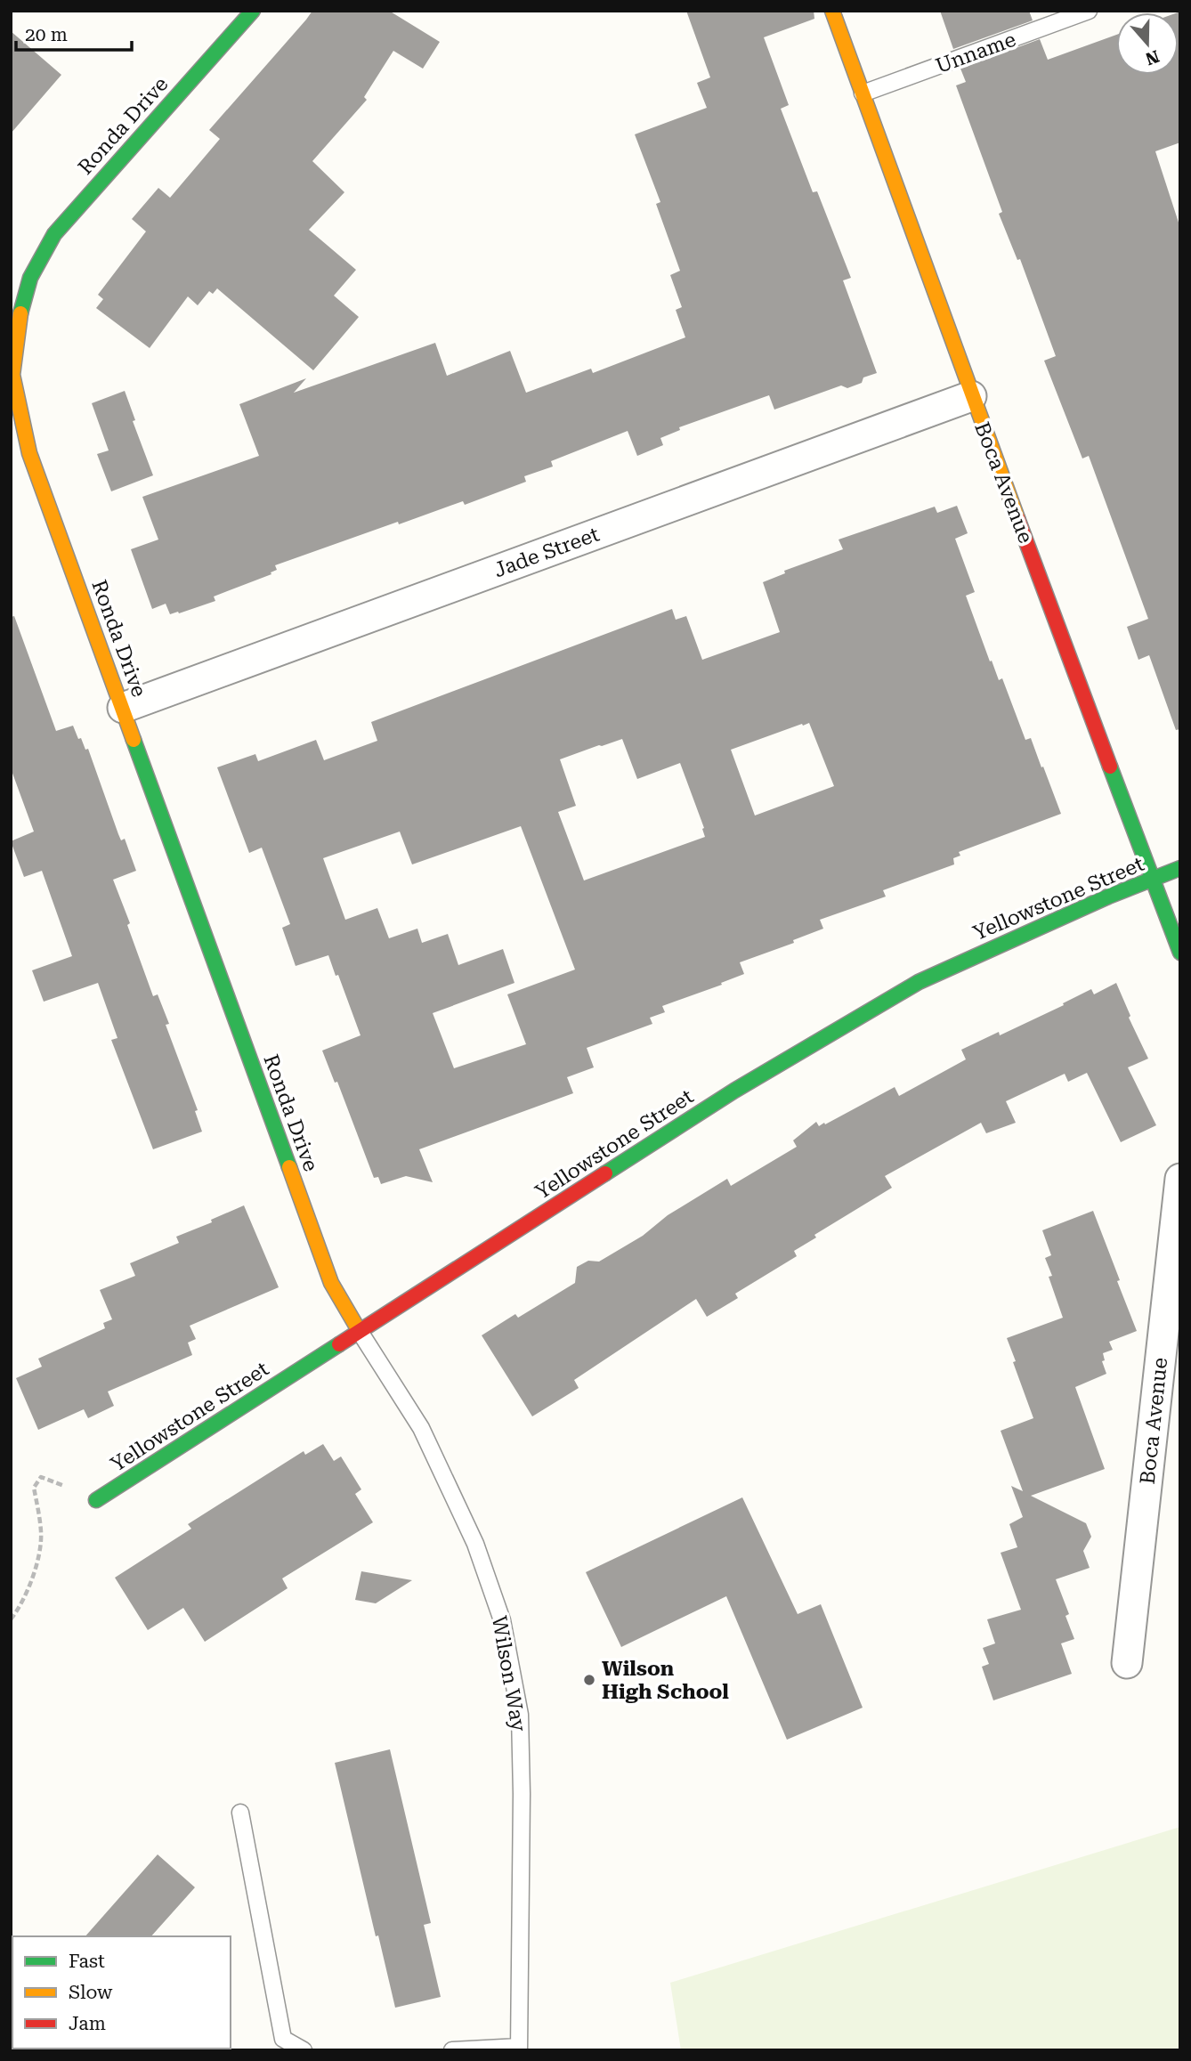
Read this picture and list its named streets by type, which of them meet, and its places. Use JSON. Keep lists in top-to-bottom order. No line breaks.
{"streets":{"street":["Ronda Drive","Boca Avenue","Jade Street","Yellowstone Street"],"lane":["Unname","Wilson Way"]},"crossings":[["Unname","Boca Avenue"],["Ronda Drive","Jade Street"],["Ronda Drive","Yellowstone Street"],["Ronda Drive","Wilson Way"],["Boca Avenue","Jade Street"],["Boca Avenue","Yellowstone Street"],["Yellowstone Street","Wilson Way"]],"places":["Wilson High School"],"legend":["Fast","Slow","Jam"],"scale_bar":"20 m","north":"bottom"}
